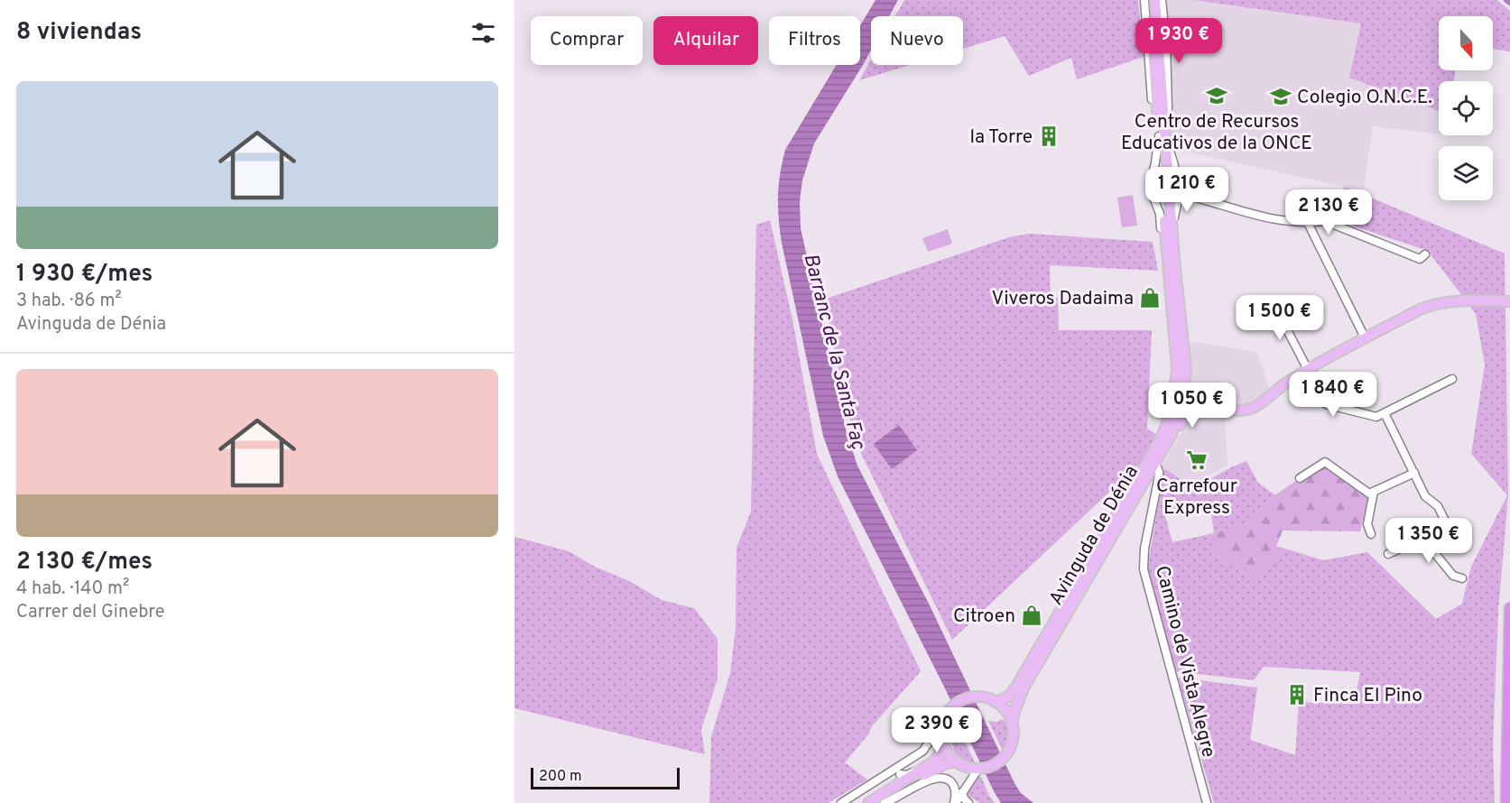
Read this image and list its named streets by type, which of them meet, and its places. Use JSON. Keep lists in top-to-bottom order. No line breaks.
{"streets":{"main road":["Avinguda de Dénia"],"street":["Camino de Vista Alegre"]},"crossings":[["Avinguda de Dénia","Camino de Vista Alegre"]],"water":["Barranc de la Santa Faç"],"places":{"school or university":["Centro de Recursos Educativos de la ONCE","Colegio O.N.C.E."],"building":["la Torre","Finca El Pino"],"shop":["Viveros Dadaima","Citroen"],"supermarket":["Carrefour Express"]},"scale_bar":"200 m","north":"bottom","page":{"heading":"8 viviendas","chip":["Comprar","Alquilar","Filtros","Nuevo"],"price":["1 930 €","1 210 €","2 130 €","1 500 €","1 840 €","1 050 €","1 350 €","2 390 €"],"list":[{"name":"1 930 €/mes","note":"3 hab. · 86 m² · Avinguda de Dénia"},{"name":"2 130 €/mes","note":"4 hab. · 140 m² · Carrer del Ginebre"}],"scale":"200 m"}}
